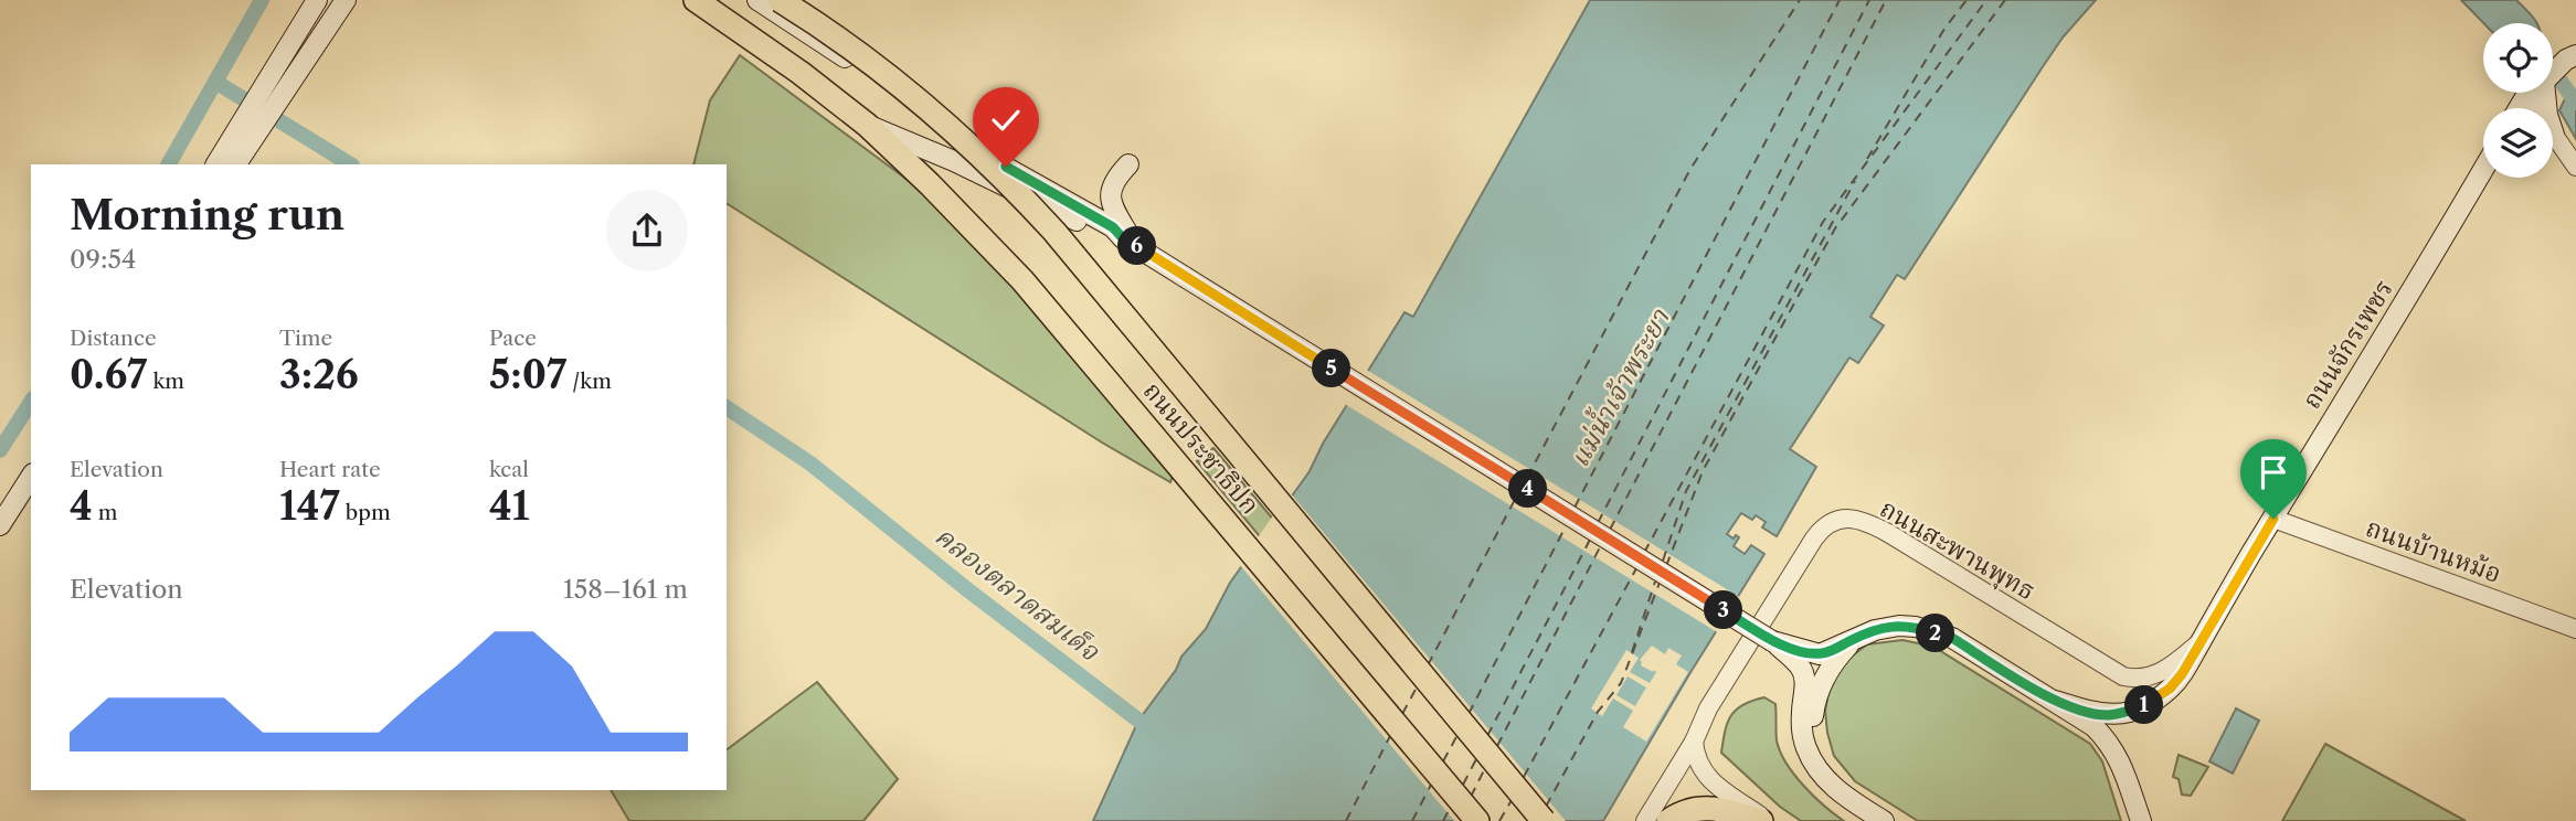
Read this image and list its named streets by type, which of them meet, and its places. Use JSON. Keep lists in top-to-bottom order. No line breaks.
{"streets":{"main road":["ถนนจักรเพชร","ถนนประชาธิปก"],"street":["ถนนสะพานพุทธ","ถนนบ้านหม้อ"]},"crossings":[["ถนนจักรเพชร","ถนนสะพานพุทธ"],["ถนนจักรเพชร","ถนนบ้านหม้อ"]],"water":["แม่น้ำเจ้าพระยา","คลองตลาดสมเด็จ"],"page":{"heading":["Morning run","09:54"],"pins":["6","5","4","3","2","1"],"stats":[["Distance","0.67 km"],["Time","3:26"],["Pace","5:07 /km"],["Elevation","4 m"],["Heart rate","147 bpm"],["kcal","41"]],"chart":["Elevation","158–161 m"]}}
